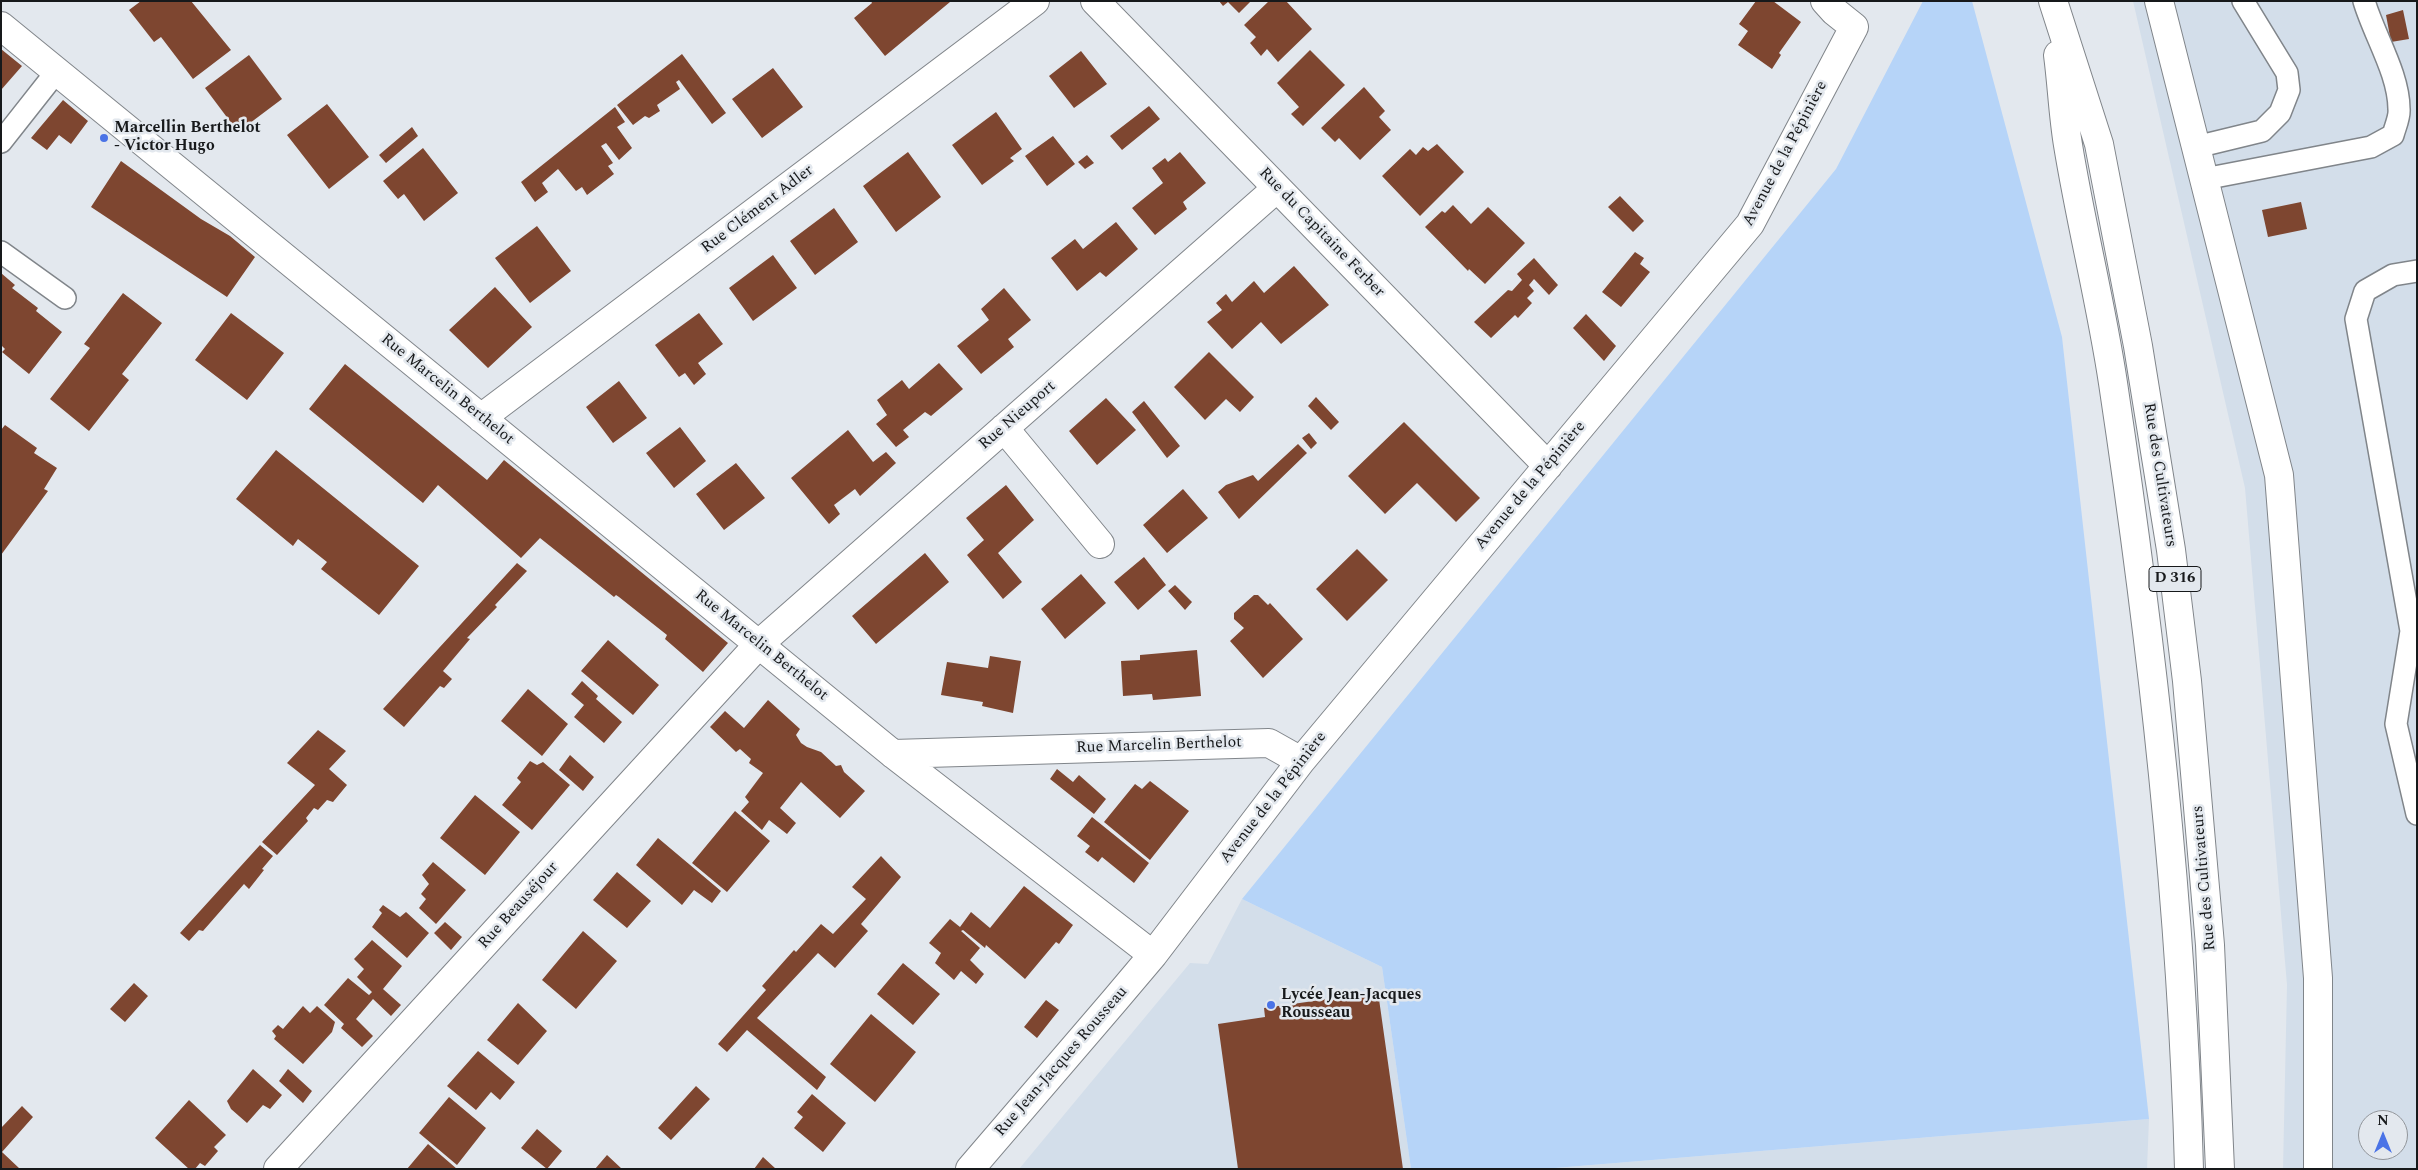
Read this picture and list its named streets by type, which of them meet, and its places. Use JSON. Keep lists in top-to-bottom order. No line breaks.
{"streets":{"street":["Avenue de la Pépinière","Rue Clément Adler","Rue du Capitaine Ferber","Rue Marcelin Berthelot","Rue Nieuport","Rue des Cultivateurs","D 316","Rue Beauséjour","Rue Jean-Jacques Rousseau"]},"crossings":[["Avenue de la Pépinière","Rue du Capitaine Ferber"],["Avenue de la Pépinière","Rue Marcelin Berthelot"],["Avenue de la Pépinière","Rue Jean-Jacques Rousseau"],["Rue Clément Adler","Rue Marcelin Berthelot"],["Rue du Capitaine Ferber","Rue Nieuport"],["Rue Marcelin Berthelot","Rue Nieuport"],["Rue Marcelin Berthelot","Rue Beauséjour"],["Rue Marcelin Berthelot","Rue Jean-Jacques Rousseau"],["Rue Nieuport","Rue Beauséjour"]],"places":["Marcellin Berthelot - Victor Hugo","Lycée Jean-Jacques Rousseau"],"north":"top"}
